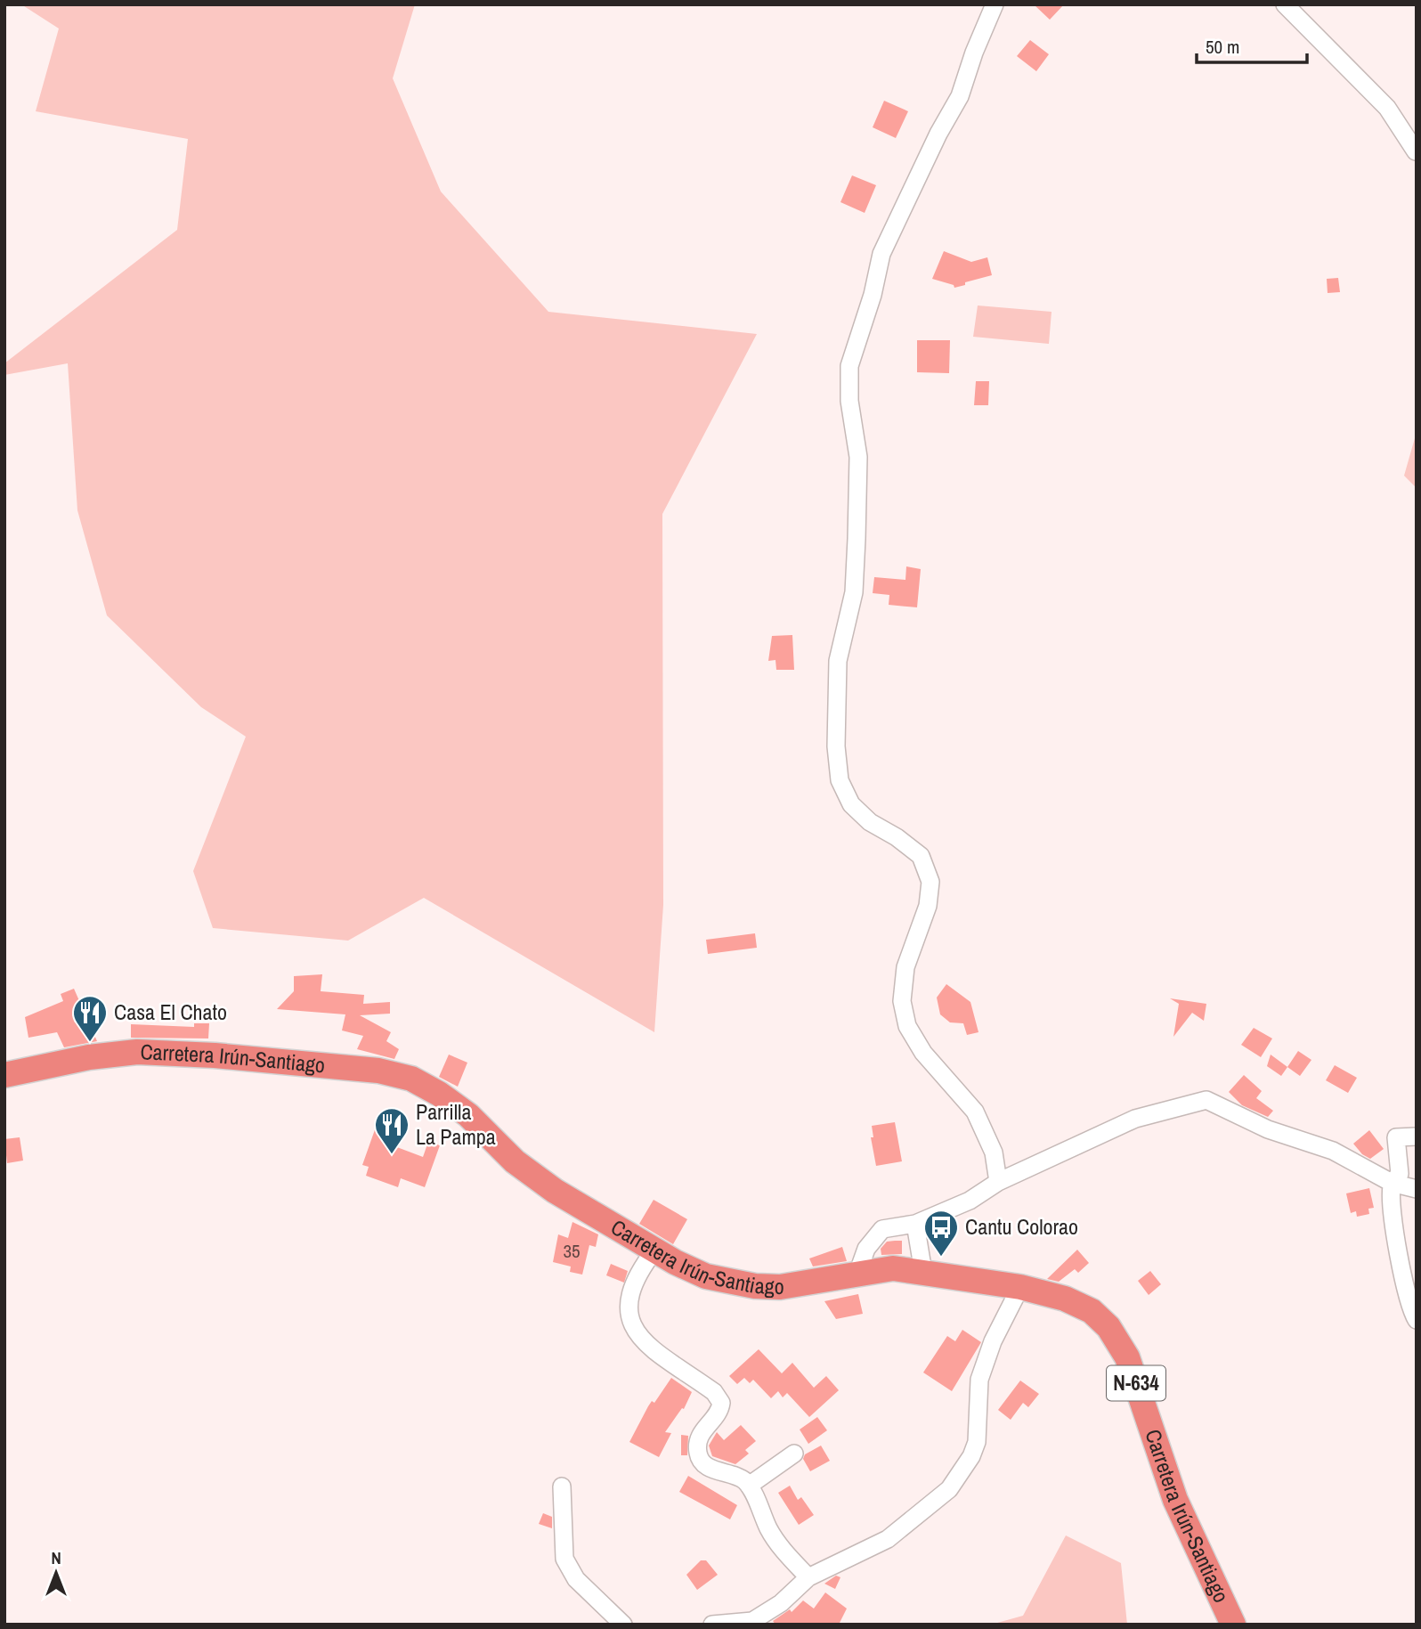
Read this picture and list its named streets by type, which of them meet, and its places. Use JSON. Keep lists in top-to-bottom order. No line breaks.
{"streets":{"highway":["Carretera Irún-Santiago","N-634"]},"places":{"restaurant":["Casa El Chato","Parrilla La Pampa"],"bus stop":["Cantu Colorao"]},"house_numbers":["35"],"scale_bar":"50 m","north":"top"}
